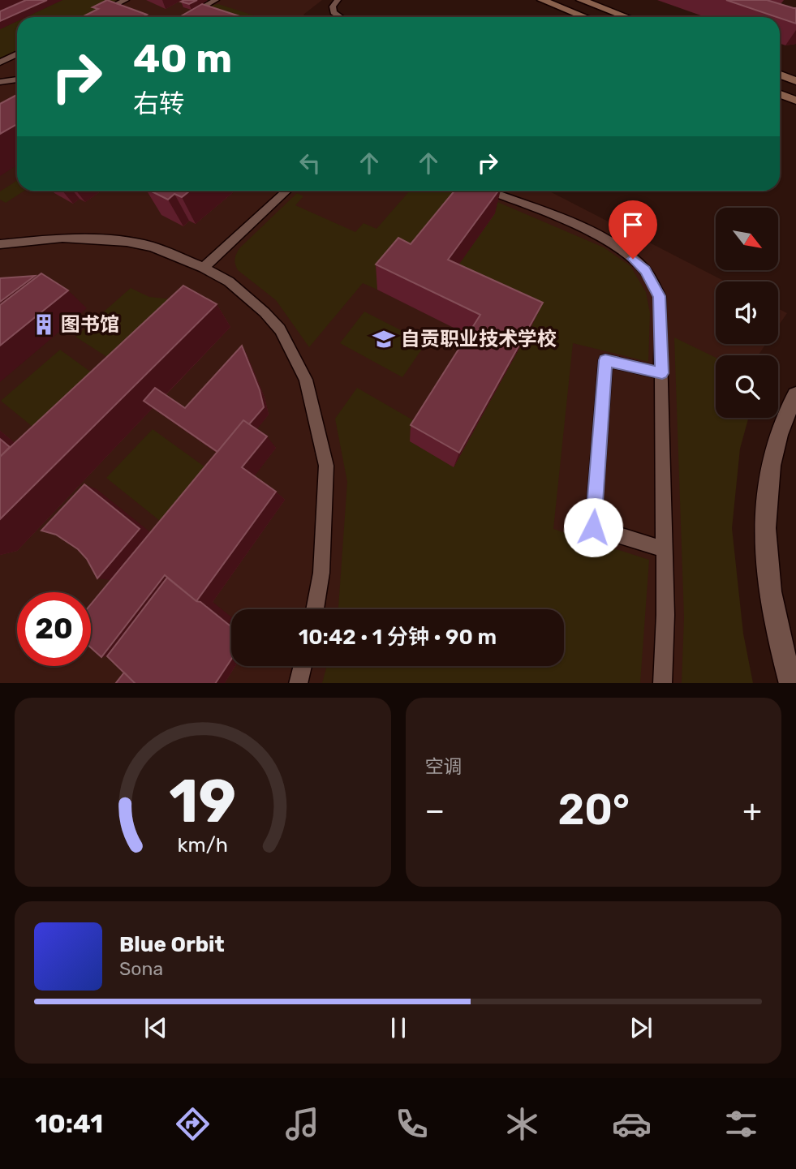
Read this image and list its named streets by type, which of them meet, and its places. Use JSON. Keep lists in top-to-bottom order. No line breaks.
{"places":{"building":["图书馆"],"school or university":["自贡职业技术学校"]},"north":"bottom right","page":{"turn":["40 m","右转"],"limit":"20","trip":"10:42 · 1 分钟 · 90 m","tile":"空调","heat":["−","20°","+"],"song":["Blue Orbit","Sona"],"tabs":"10:41","gauge":["19","km/h"]}}
